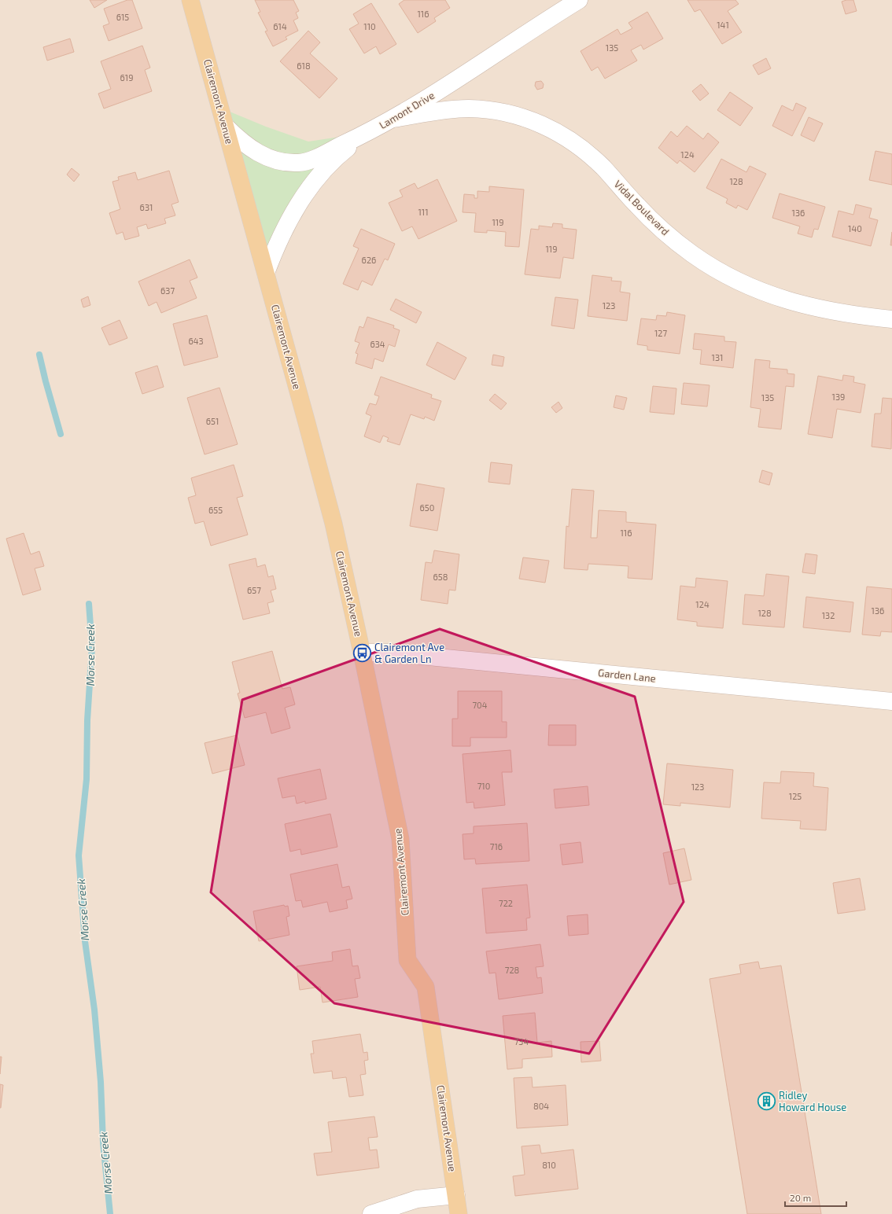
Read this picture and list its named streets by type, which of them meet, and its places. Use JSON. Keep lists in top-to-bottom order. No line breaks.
{"streets":{"main road":["Clairemont Avenue"],"street":["Lamont Drive","Vidal Boulevard","Garden Lane"]},"crossings":[["Clairemont Avenue","Lamont Drive"],["Clairemont Avenue","Garden Lane"],["Lamont Drive","Vidal Boulevard"]],"water":["Morse Creek"],"places":{"bus stop":["Clairemont Ave & Garden Ln"],"building":["Ridley Howard House"]},"house_numbers":["116","615","141","614","110","135","618","619","124","128","631","111","136","119","140","119","626","637","123","127","643","634","131","139","135","651","650","655","116","658","657","124","136","128","132","704","710","123","125","716","722","728","734","804","810"],"scale_bar":"20 m"}
